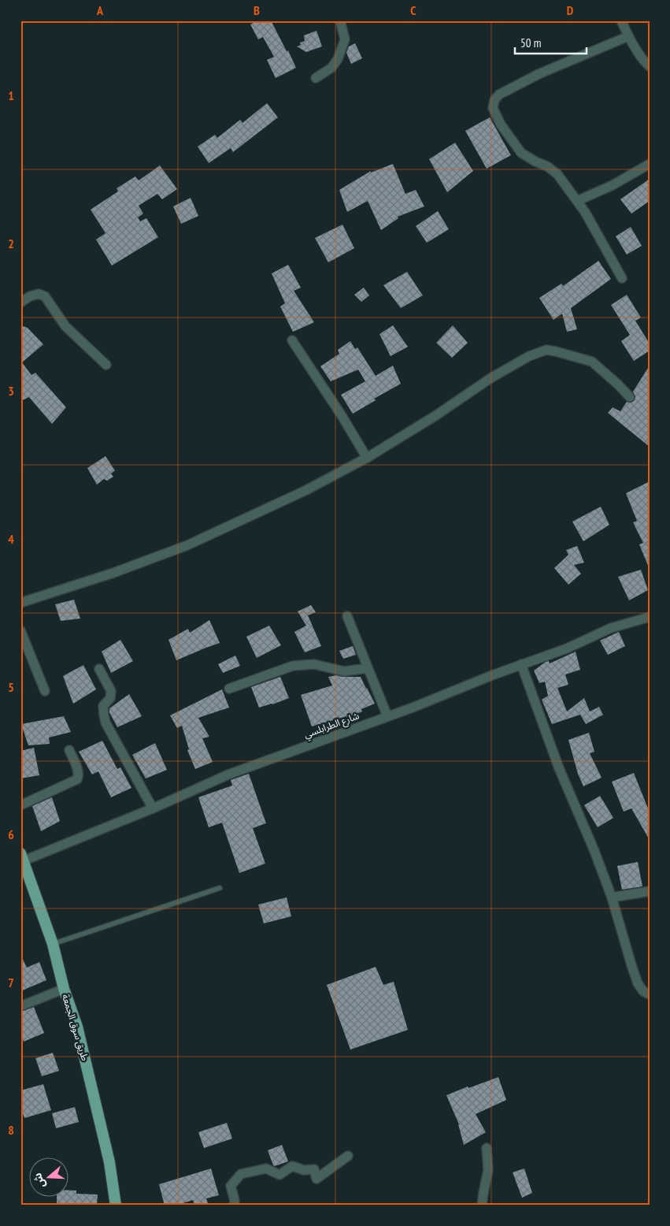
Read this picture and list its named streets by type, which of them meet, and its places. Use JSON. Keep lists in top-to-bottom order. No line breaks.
{"streets":{"main road":["طريق سوق الجمعة"],"street":["شارع الطرابلسي"]},"crossings":[["شارع الطرابلسي","طريق سوق الجمعة"]],"scale_bar":"50 m","north":"left","grid":{"columns":["A","B","C","D"],"rows":["1","2","3","4","5","6","7","8"]}}
